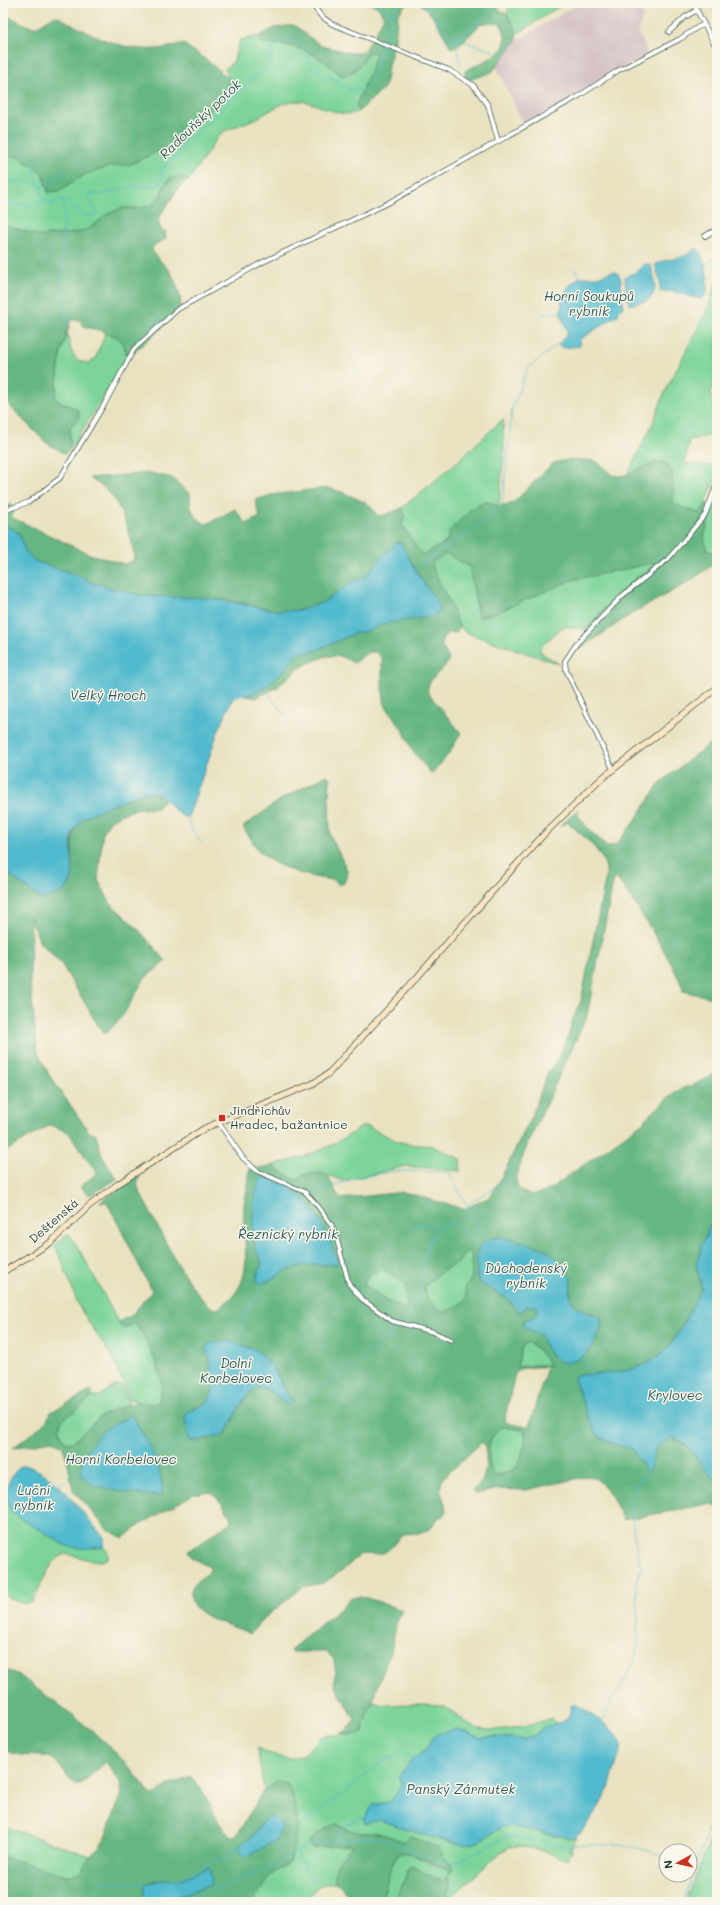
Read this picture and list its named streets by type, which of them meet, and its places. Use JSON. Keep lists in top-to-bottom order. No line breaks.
{"streets":{"main road":["Deštenská"]},"water":["Radouňský potok","Horní Soukupů rybník","Velký Hroch","Řeznický rybník","Důchodenský rybník","Dolní Korbelovec","Krylovec","Horní Korbelovec","Luční rybník","Panský Zármutek"],"places":{"transit":["Jindřichův Hradec, bažantnice"]},"north":"left"}
